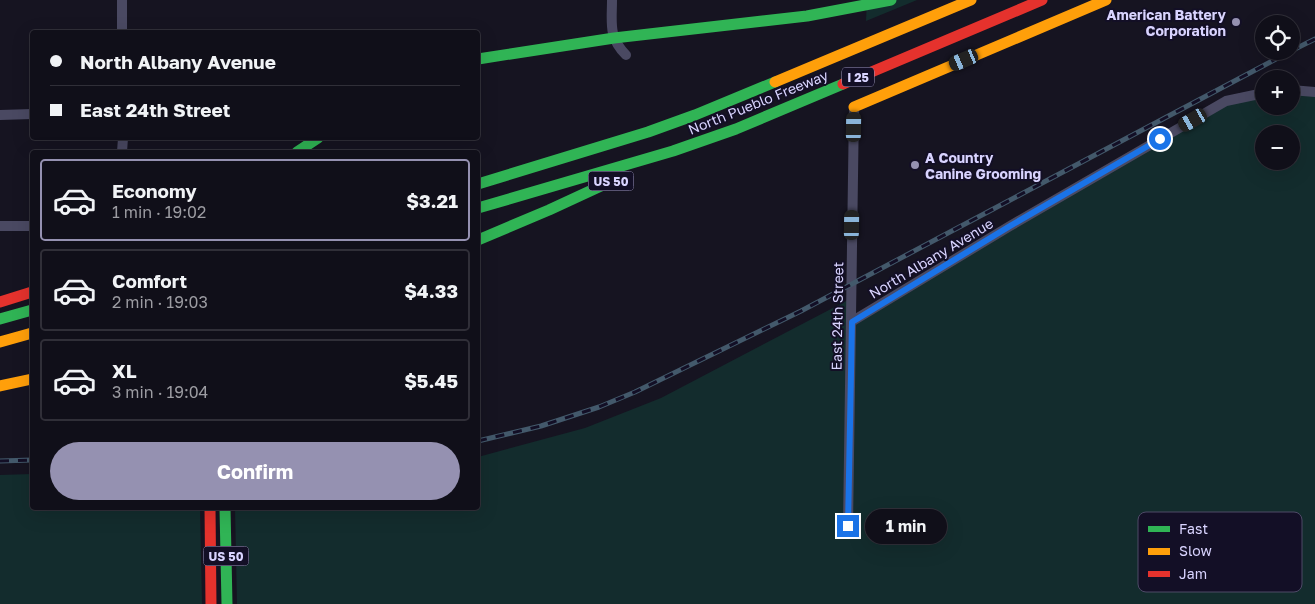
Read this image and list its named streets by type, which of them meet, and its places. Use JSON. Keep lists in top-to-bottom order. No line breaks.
{"streets":{"main road":["I 25","North Pueblo Freeway","US 50"],"street":["North Albany Avenue","East 24th Street"]},"crossings":[["North Pueblo Freeway","US 50"],["North Albany Avenue","East 24th Street"]],"places":["American Battery Corporation","A Country Canine Grooming"],"legend":["Fast","Slow","Jam"],"page":{"map_buttons":["+","−"],"banner":["North Albany Avenue","East 24th Street"],"list":[{"name":"Economy","note":"1 min · 19:02","value":"$3.21"},{"name":"Comfort","note":"2 min · 19:03","value":"$4.33"},{"name":"XL","note":"3 min · 19:04","value":"$5.45"}],"buttons":"Confirm","bubble":"1 min"}}
